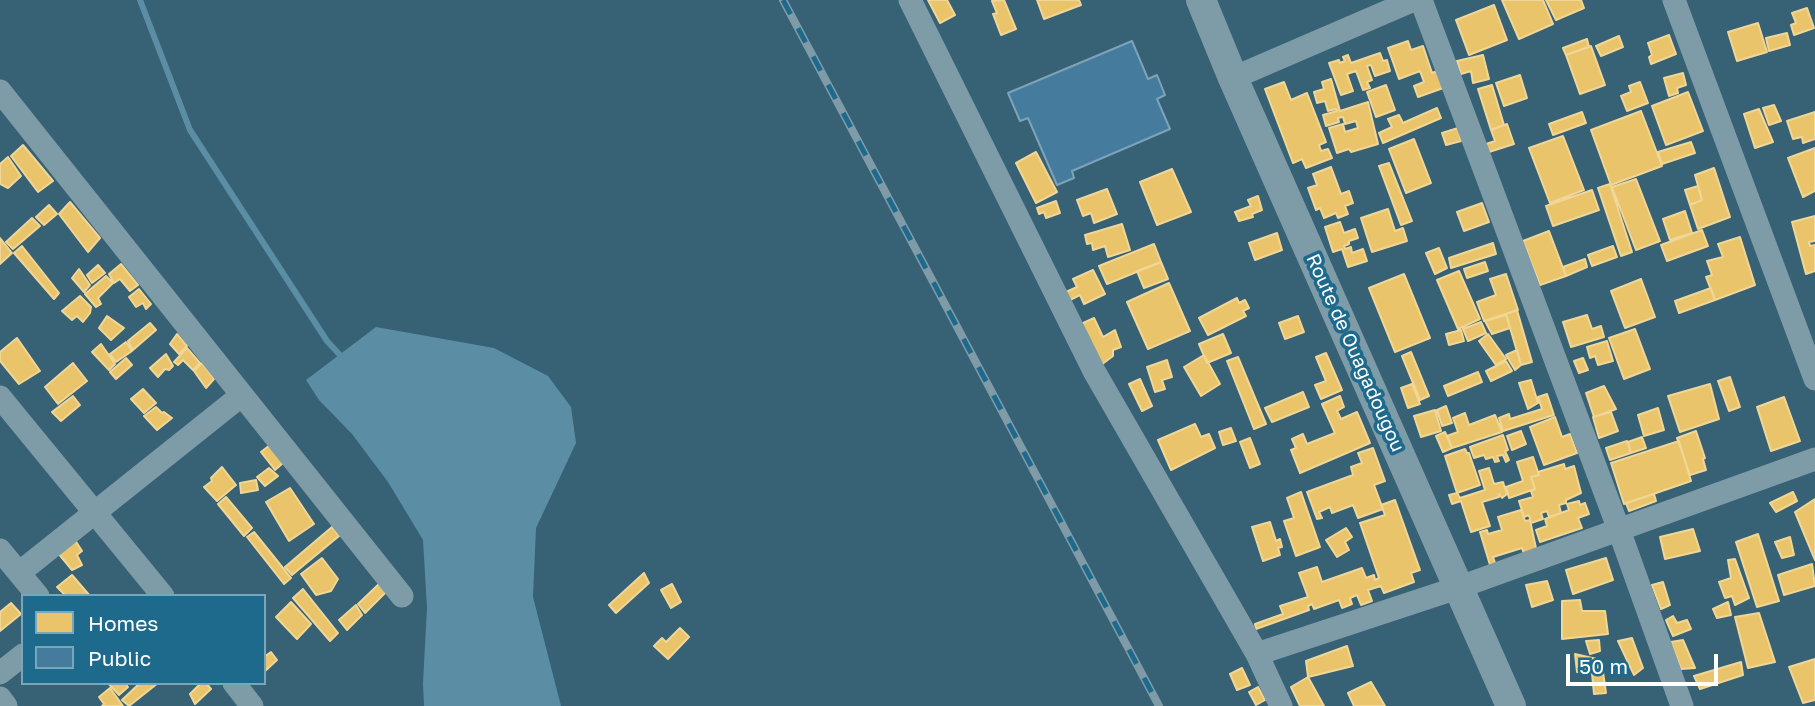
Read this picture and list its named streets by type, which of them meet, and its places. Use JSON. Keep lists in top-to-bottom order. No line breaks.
{"streets":{"street":["Route de Ouagadougou"]},"legend":["Homes","Public"],"scale_bar":"50 m"}
